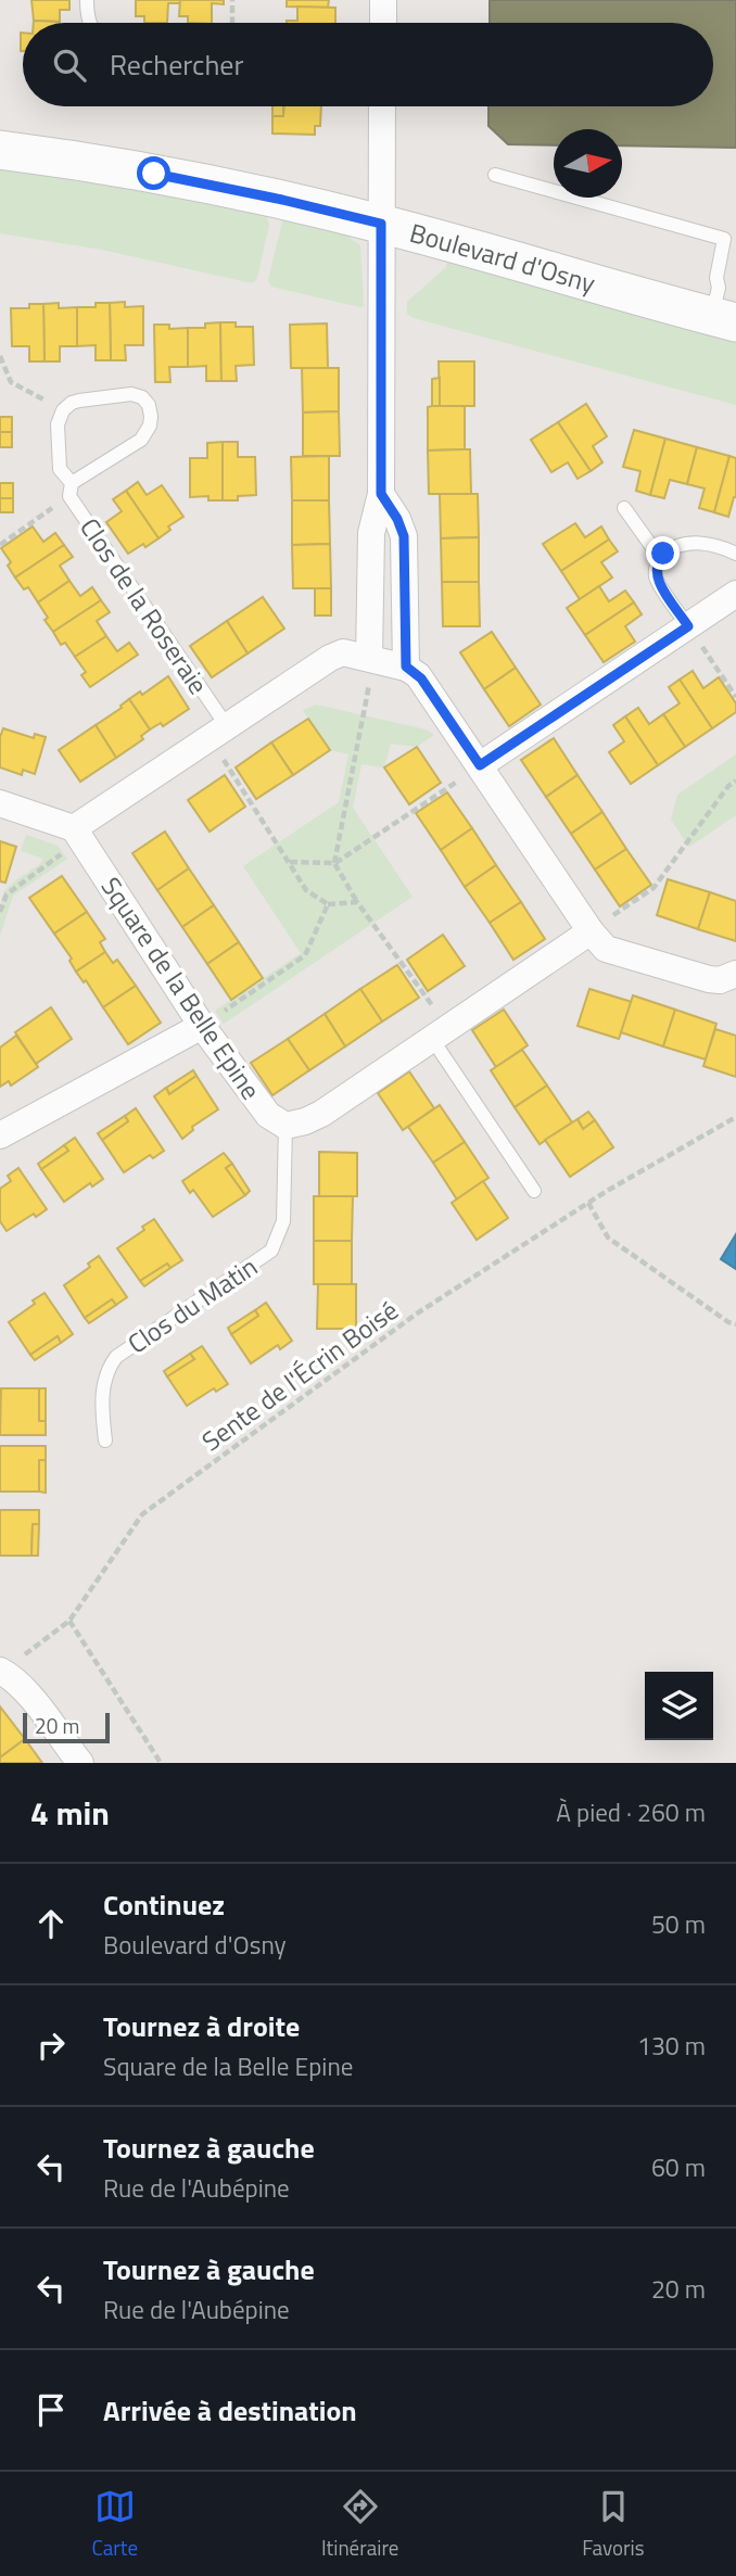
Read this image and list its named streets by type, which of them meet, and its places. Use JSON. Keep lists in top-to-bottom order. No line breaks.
{"streets":{"main road":["Boulevard d'Osny"],"street":["Square de la Belle Epine"],"lane":["Clos de la Roseraie","Clos du Matin"],"path":["Sente de l'Écrin Boisé"]},"crossings":[["Square de la Belle Epine","Clos du Matin"]],"scale_bar":"20 m","north":"right","page":{"search":"Rechercher","scale":"20 m","heading":["4 min","À pied · 260 m"],"list":[["Continuez","Boulevard d'Osny","50 m"],["Tournez à droite","Square de la Belle Epine","130 m"],["Tournez à gauche","Rue de l'Aubépine","60 m"],["Tournez à gauche","Rue de l'Aubépine","20 m"],"Arrivée à destination"],"nav":["Carte","Itinéraire","Favoris"]}}
